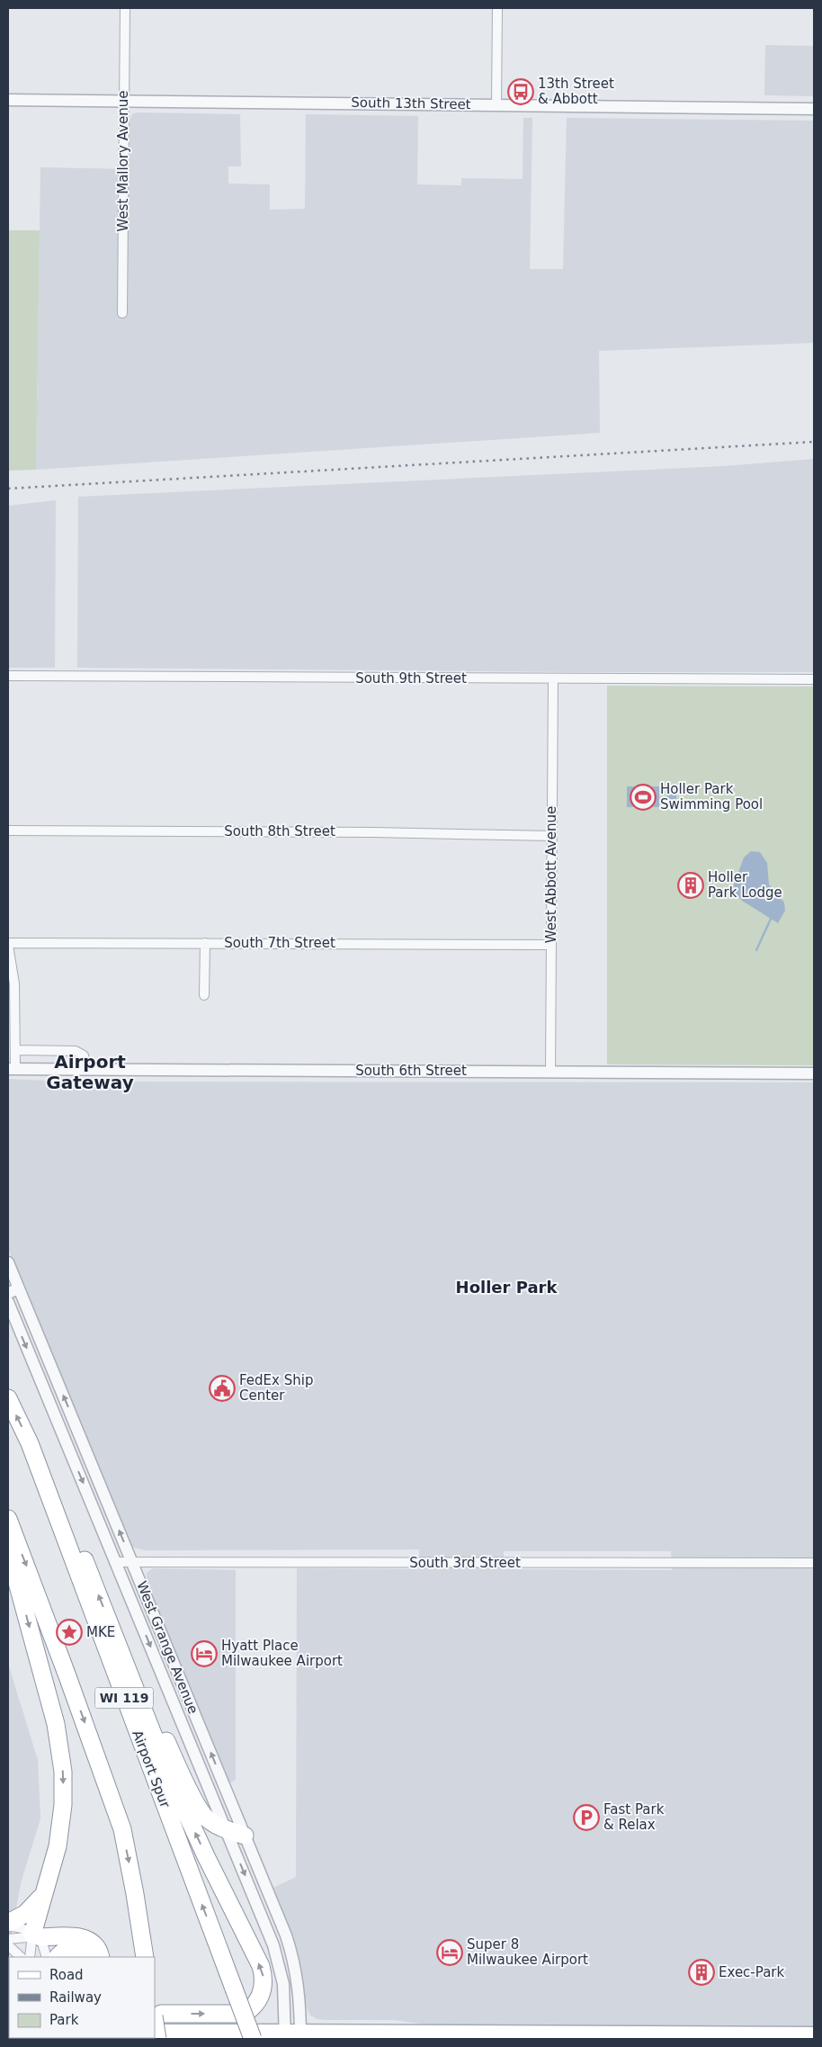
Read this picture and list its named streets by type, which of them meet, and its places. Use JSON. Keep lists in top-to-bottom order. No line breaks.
{"streets":{"highway":["WI 119","Airport Spur"],"street":["South 13th Street","West Mallory Avenue","South 9th Street","South 8th Street","West Abbott Avenue","South 7th Street","South 6th Street","South 3rd Street","West Grange Avenue"]},"crossings":[["South 13th Street","West Mallory Avenue"],["South 9th Street","West Abbott Avenue"],["South 8th Street","West Abbott Avenue"],["West Abbott Avenue","South 7th Street"],["West Abbott Avenue","South 6th Street"],["South 3rd Street","West Grange Avenue"]],"districts":["Airport Gateway","Holler Park"],"places":{"bus stop":["13th Street & Abbott"],"sports":["Holler Park Swimming Pool"],"building":["Holler Park Lodge","Exec-Park"],"public building":["FedEx Ship Center"],"place":["MKE"],"hotel":["Hyatt Place Milwaukee Airport","Super 8 Milwaukee Airport"],"parking":["Fast Park & Relax"]},"legend":["Road","Railway","Park"]}
